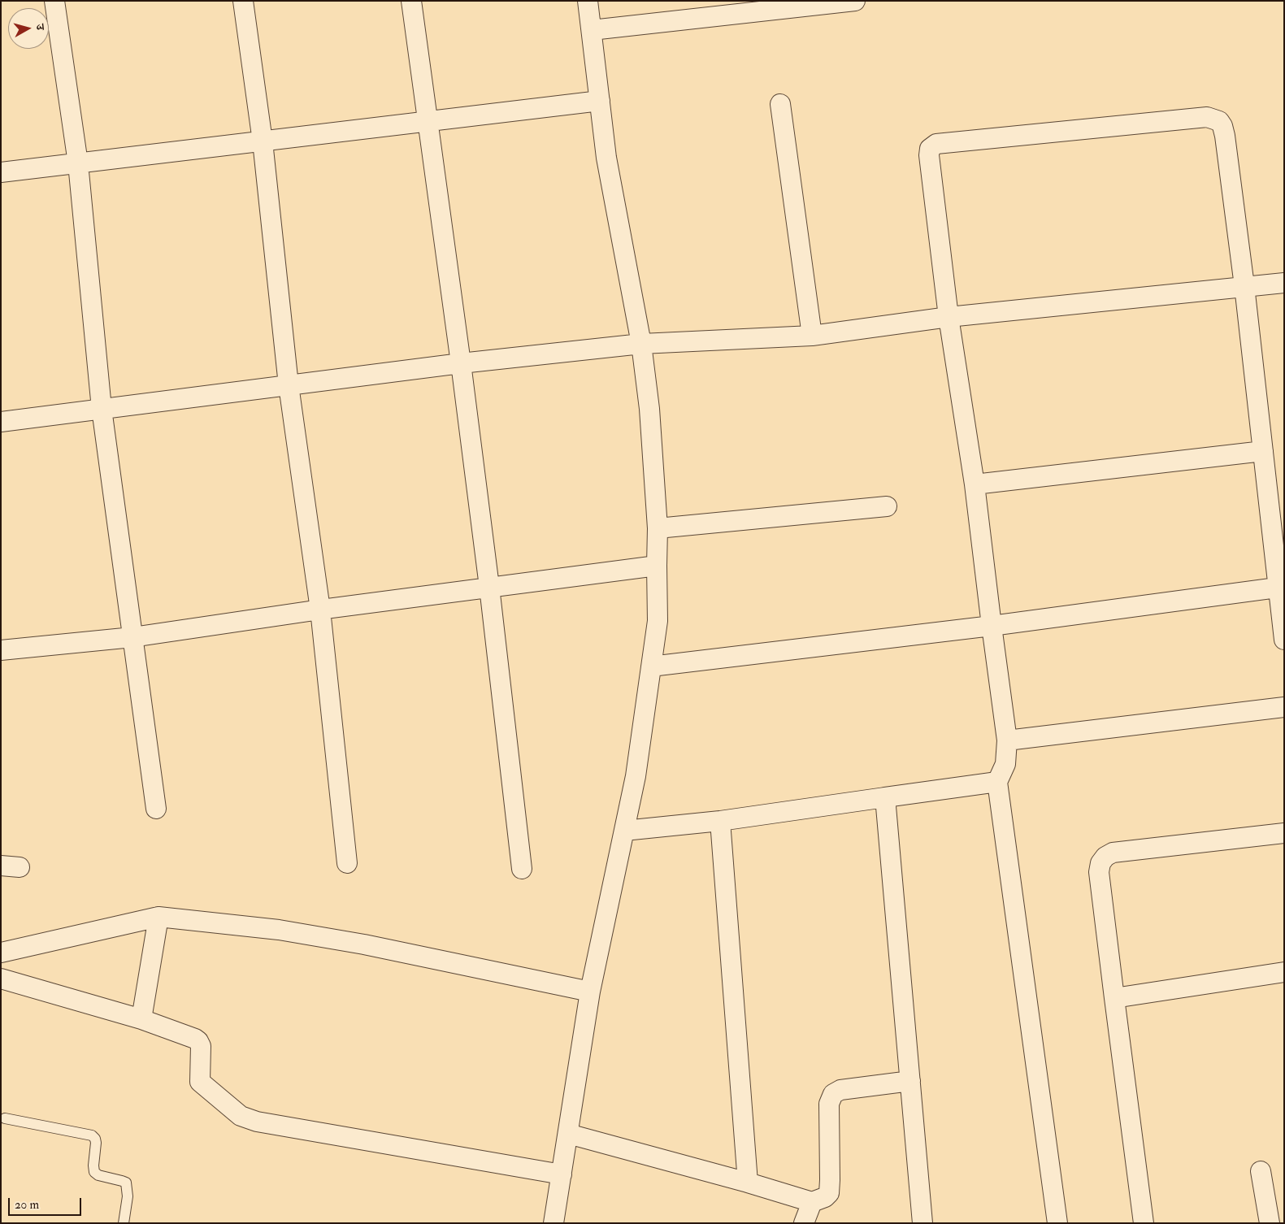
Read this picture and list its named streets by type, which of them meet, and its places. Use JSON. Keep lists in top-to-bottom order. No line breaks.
{"scale_bar":"20 m","north":"right"}
